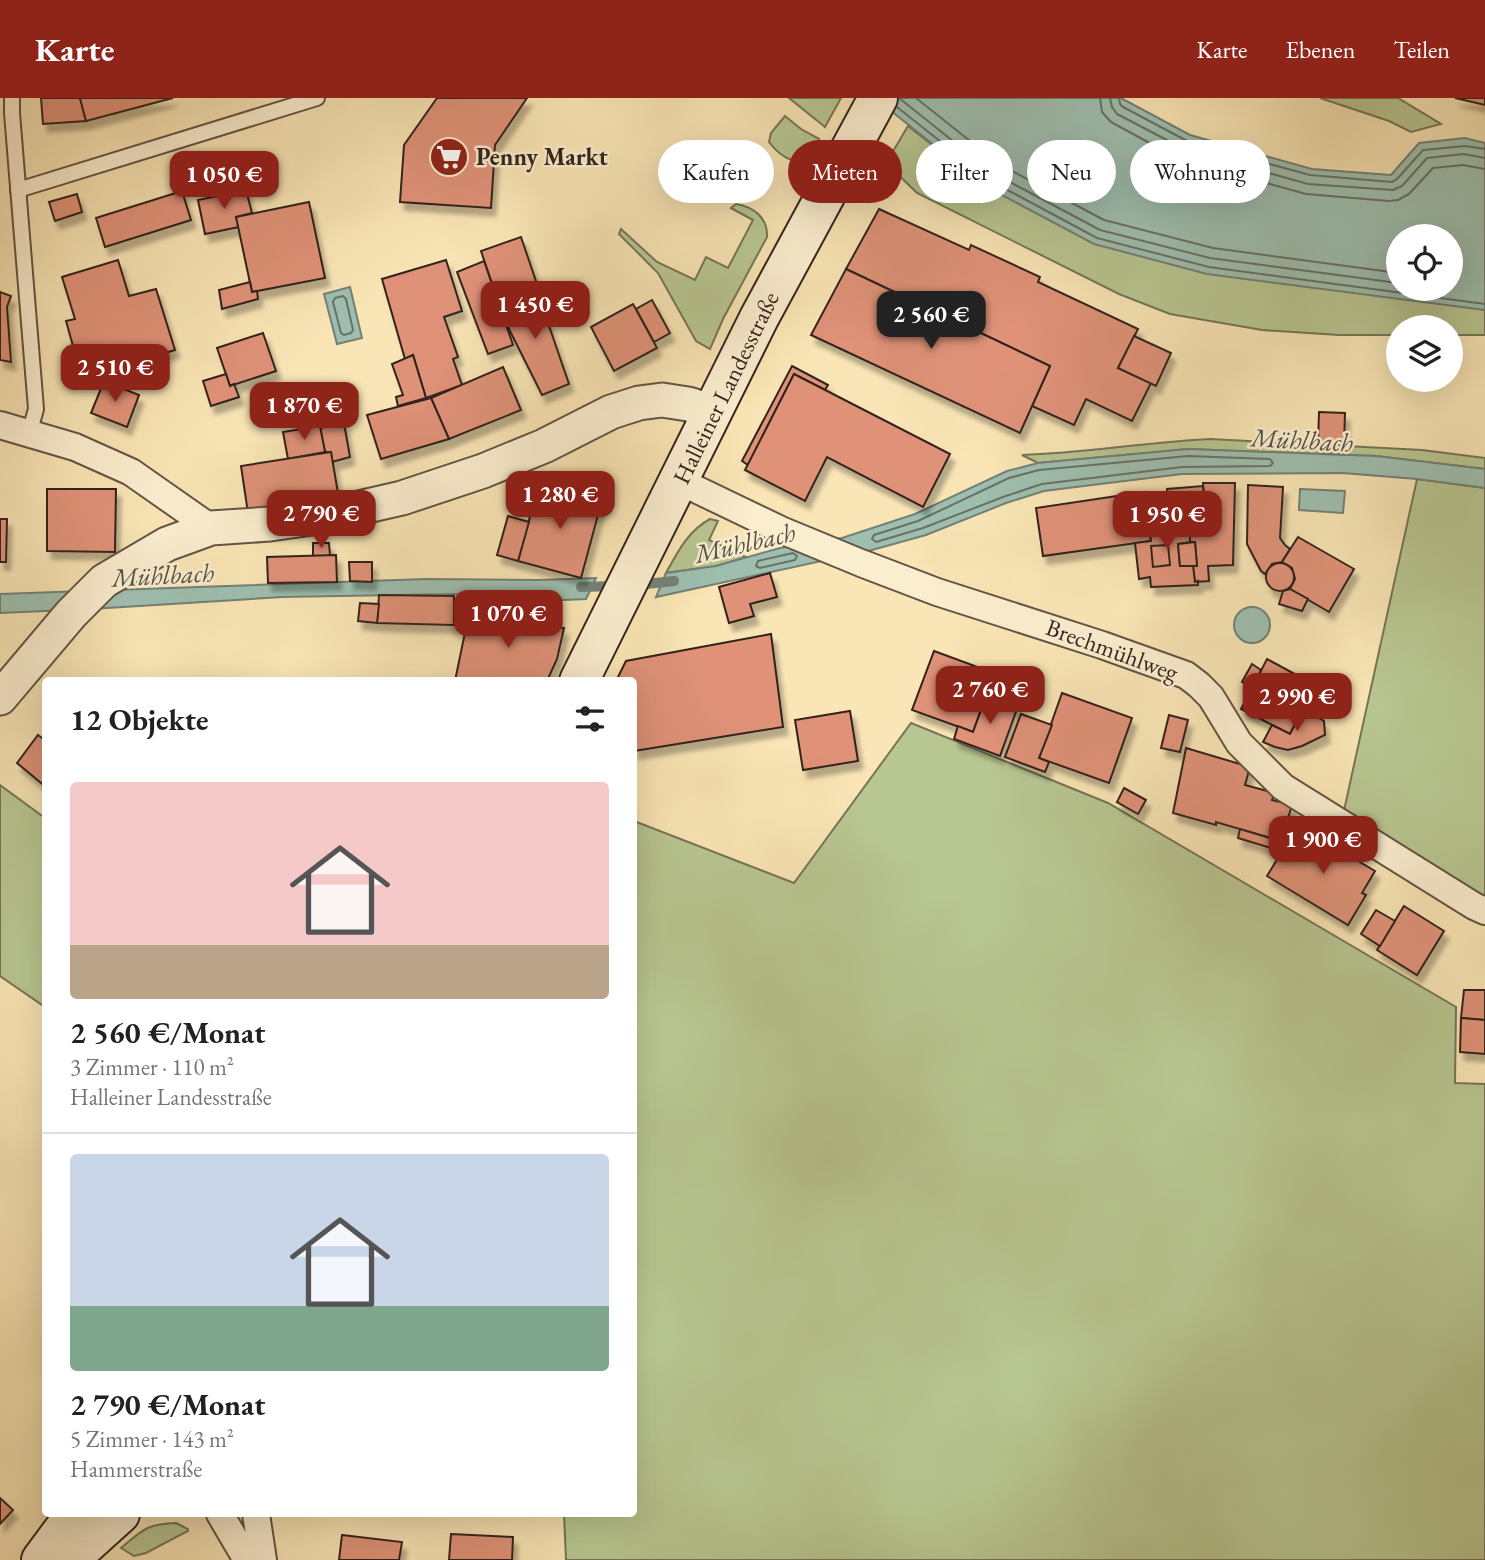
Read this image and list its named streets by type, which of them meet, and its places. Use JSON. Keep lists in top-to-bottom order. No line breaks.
{"streets":{"main road":["Halleiner Landesstraße"],"street":["Brechmühlweg"]},"crossings":[["Halleiner Landesstraße","Brechmühlweg"]],"water":["Mühlbach"],"places":{"supermarket":["Penny Markt"]},"page":{"header":"Karte","nav":["Karte","Ebenen","Teilen"],"chip":["Kaufen","Mieten","Filter","Neu","Wohnung"],"price":["1 050 €","1 450 €","2 560 €","2 510 €","1 870 €","1 280 €","2 790 €","1 950 €","1 070 €","2 760 €","2 990 €","1 900 €"],"heading":"12 Objekte","list":[{"name":"2 560 €/Monat","note":"3 Zimmer · 110 m² · Halleiner Landesstraße"},{"name":"2 790 €/Monat","note":"5 Zimmer · 143 m² · Hammerstraße"}]}}
